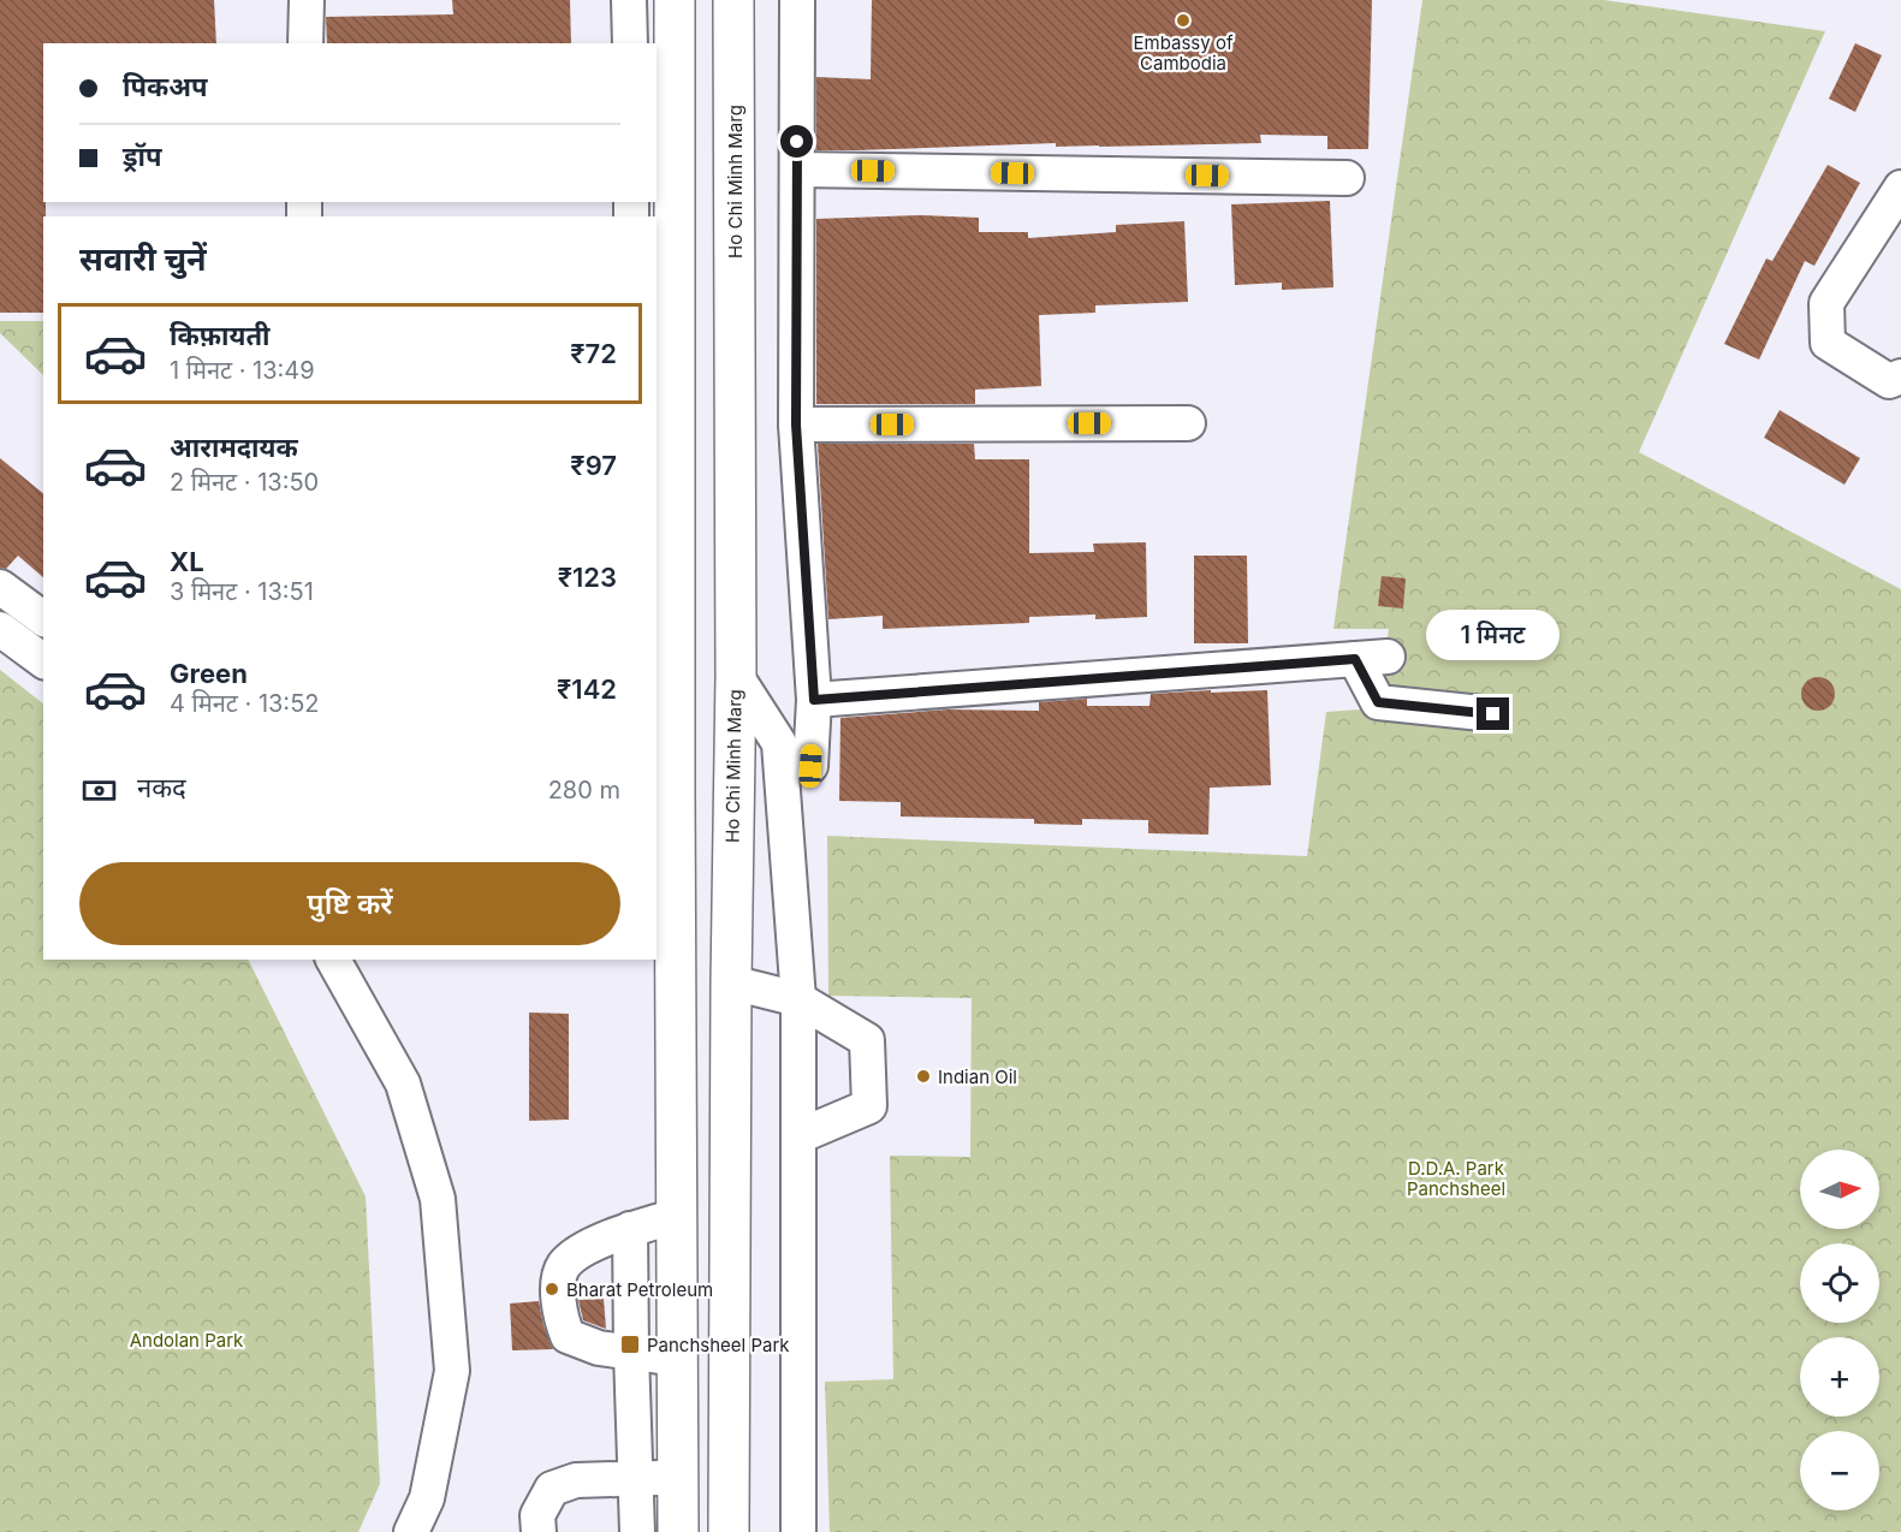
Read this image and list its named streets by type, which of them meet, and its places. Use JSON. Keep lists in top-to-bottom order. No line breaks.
{"streets":{"main road":["Ho Chi Minh Marg"]},"parks":["D.D.A. Park Panchsheel","Andolan Park"],"places":{"other":["Embassy of Cambodia","Indian Oil","Bharat Petroleum"],"transit":["Panchsheel Park"]},"north":"right","page":{"banner":["पिकअप","ड्रॉप"],"heading":"सवारी चुनें","list":[{"name":"किफ़ायती","note":"1 मिनट · 13:49","value":"₹72"},{"name":"आरामदायक","note":"2 मिनट · 13:50","value":"₹97"},{"name":"XL","note":"3 मिनट · 13:51","value":"₹123"},{"name":"Green","note":"4 मिनट · 13:52","value":"₹142"}],"bubble":"1 मिनट","pay":["नकद","280 m"],"buttons":"पुष्टि करें","map_buttons":["+","−"]}}
